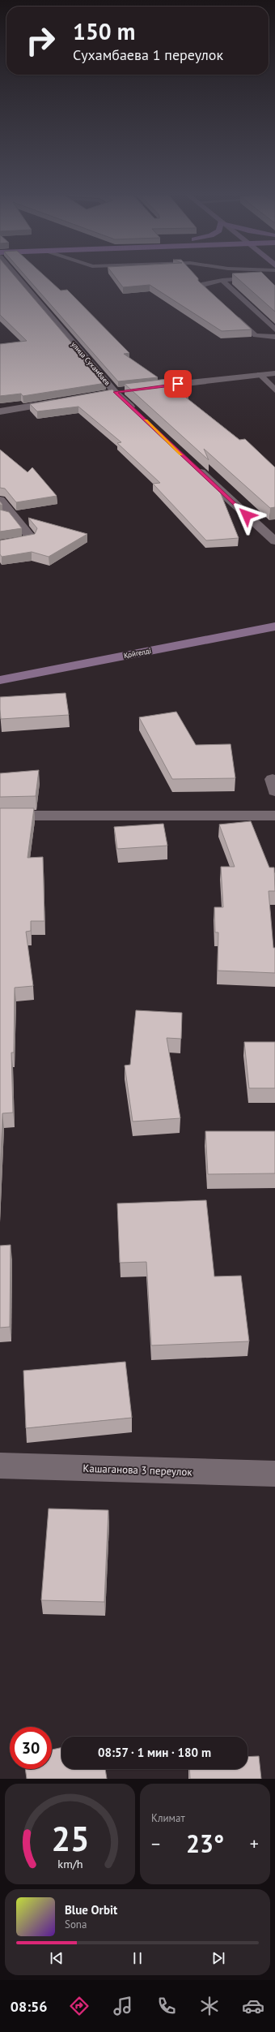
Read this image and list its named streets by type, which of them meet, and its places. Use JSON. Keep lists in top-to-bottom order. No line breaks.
{"streets":{"street":["улица Сухамбаев","Қойгелді","Кашаганова 3 переулок"]},"page":{"turn":["150 m","Сухамбаева 1 переулок"],"limit":"30","trip":"08:57 · 1 мин · 180 m","tile":"Климат","heat":["−","23°","+"],"song":["Blue Orbit","Sona"],"tabs":"08:56","gauge":["25","km/h"]}}
